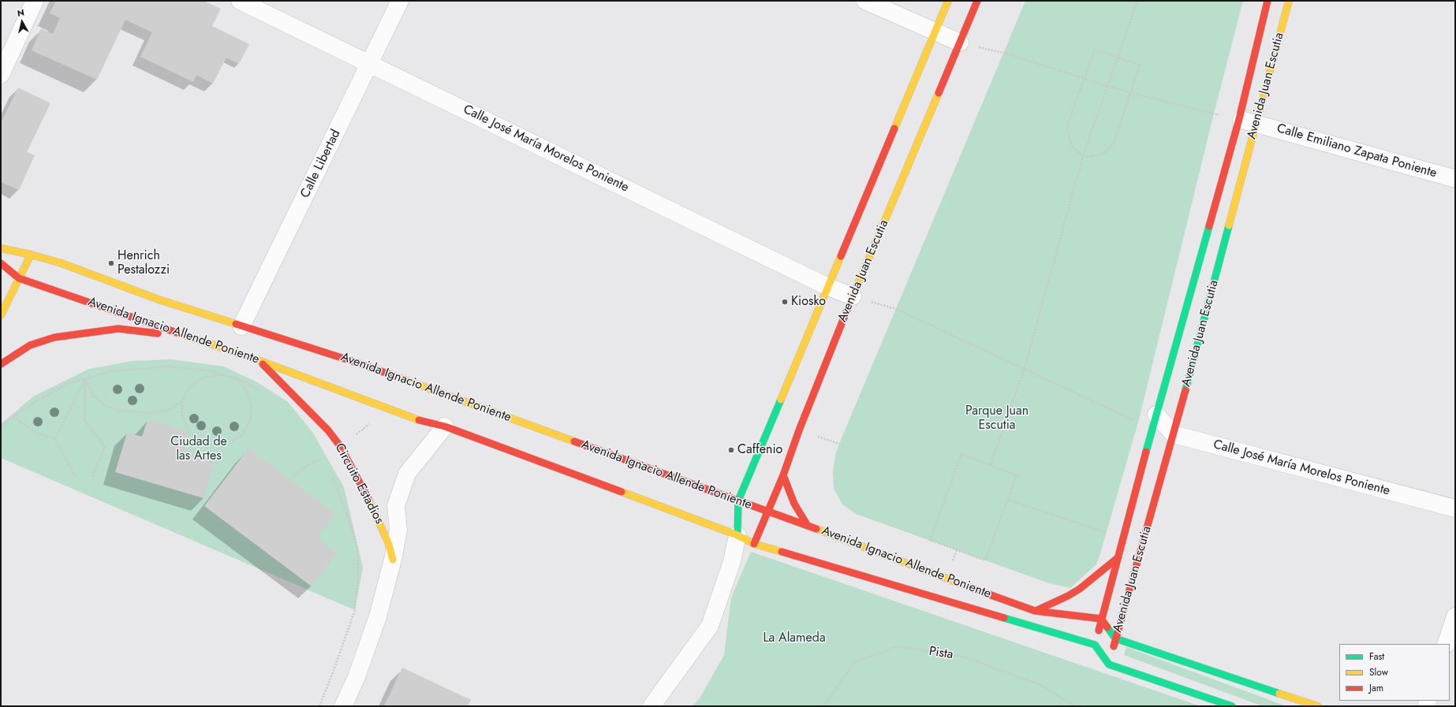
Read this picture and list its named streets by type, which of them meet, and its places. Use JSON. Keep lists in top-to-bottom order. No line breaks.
{"streets":{"main road":["Avenida Juan Escutia","Avenida Ignacio Allende Poniente","Circuito Estadios"],"street":["Calle José María Morelos Poniente","Calle Emiliano Zapata Poniente","Calle Libertad"],"path":["Pista"]},"crossings":[["Avenida Juan Escutia","Calle José María Morelos Poniente"],["Avenida Juan Escutia","Calle Emiliano Zapata Poniente"],["Avenida Juan Escutia","Avenida Ignacio Allende Poniente"],["Calle José María Morelos Poniente","Calle Libertad"],["Calle Libertad","Avenida Ignacio Allende Poniente"],["Avenida Ignacio Allende Poniente","Circuito Estadios"]],"parks":["Parque Juan Escutia","Ciudad de las Artes","La Alameda"],"places":["Henrich Pestalozzi","Kiosko","Caffenio"],"legend":["Fast","Slow","Jam"],"north":"top"}
